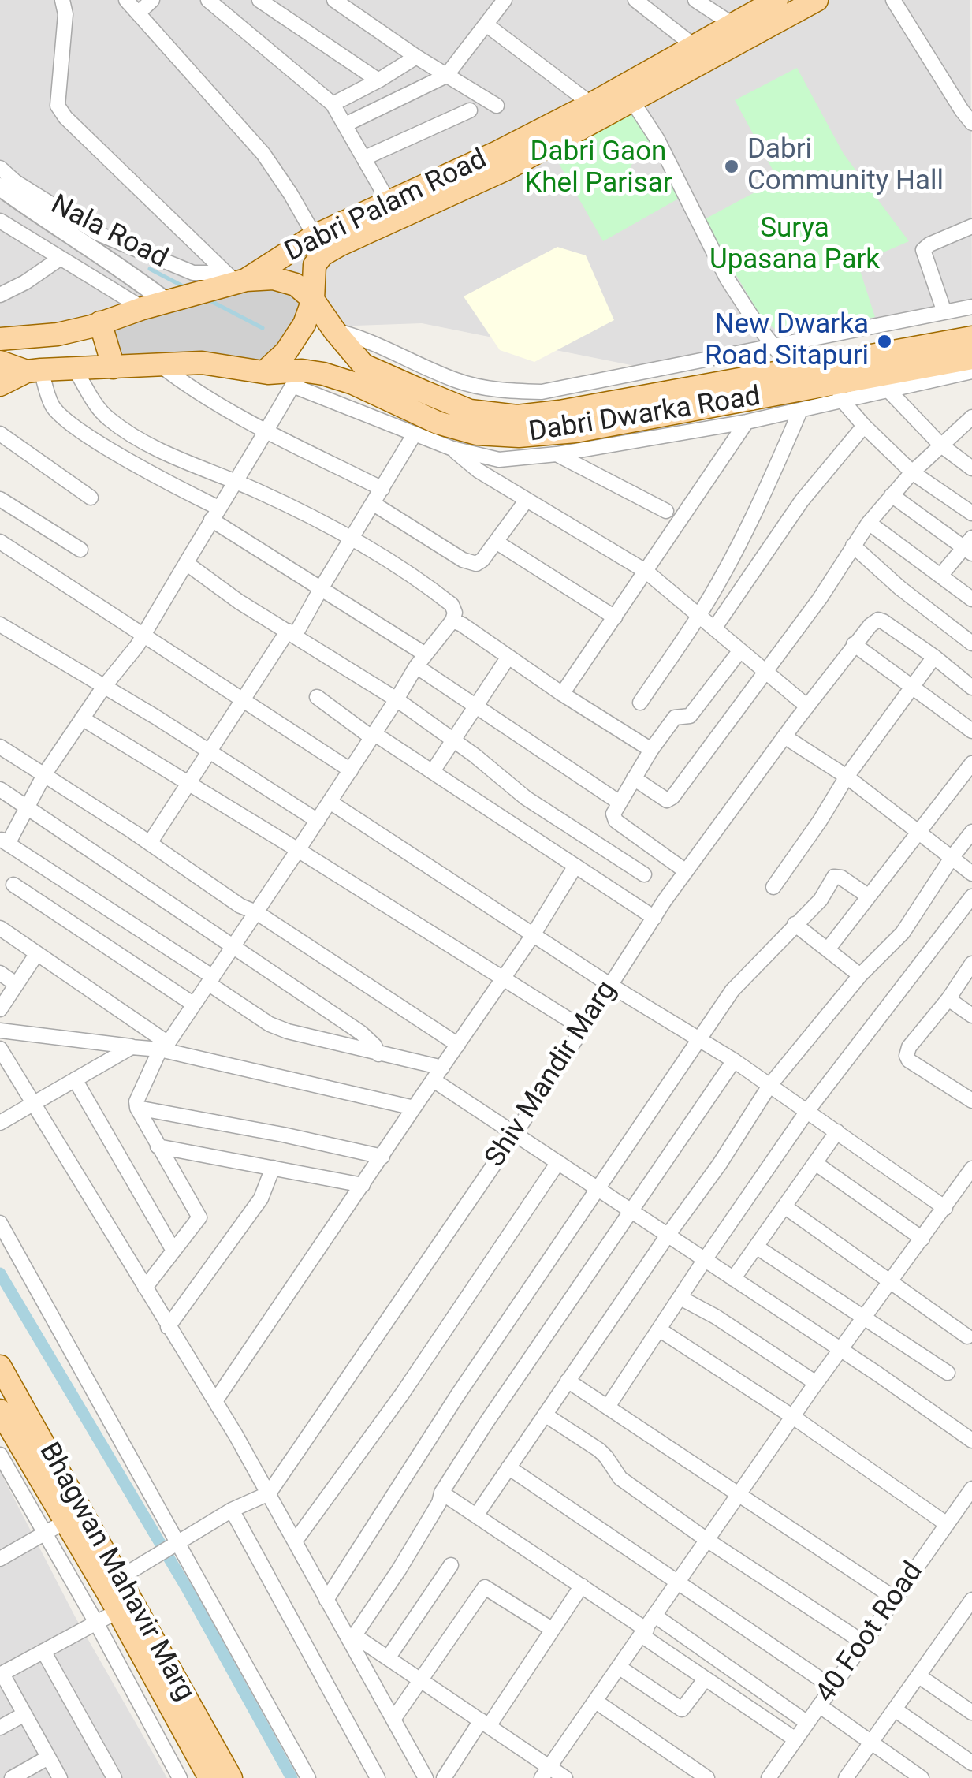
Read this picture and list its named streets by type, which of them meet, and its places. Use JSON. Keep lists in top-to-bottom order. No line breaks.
{"streets":{"main road":["Dabri Palam Road","Dabri Dwarka Road","Bhagwan Mahavir Marg"],"street":["Nala Road","Shiv Mandir Marg","40 Foot Road"]},"crossings":[["Dabri Palam Road","Nala Road"],["Dabri Palam Road","Dabri Dwarka Road"],["Nala Road","Dabri Dwarka Road"]],"parks":["Dabri Gaon Khel Parisar","Surya Upasana Park"],"places":["Dabri Community Hall","New Dwarka Road Sitapuri"]}
